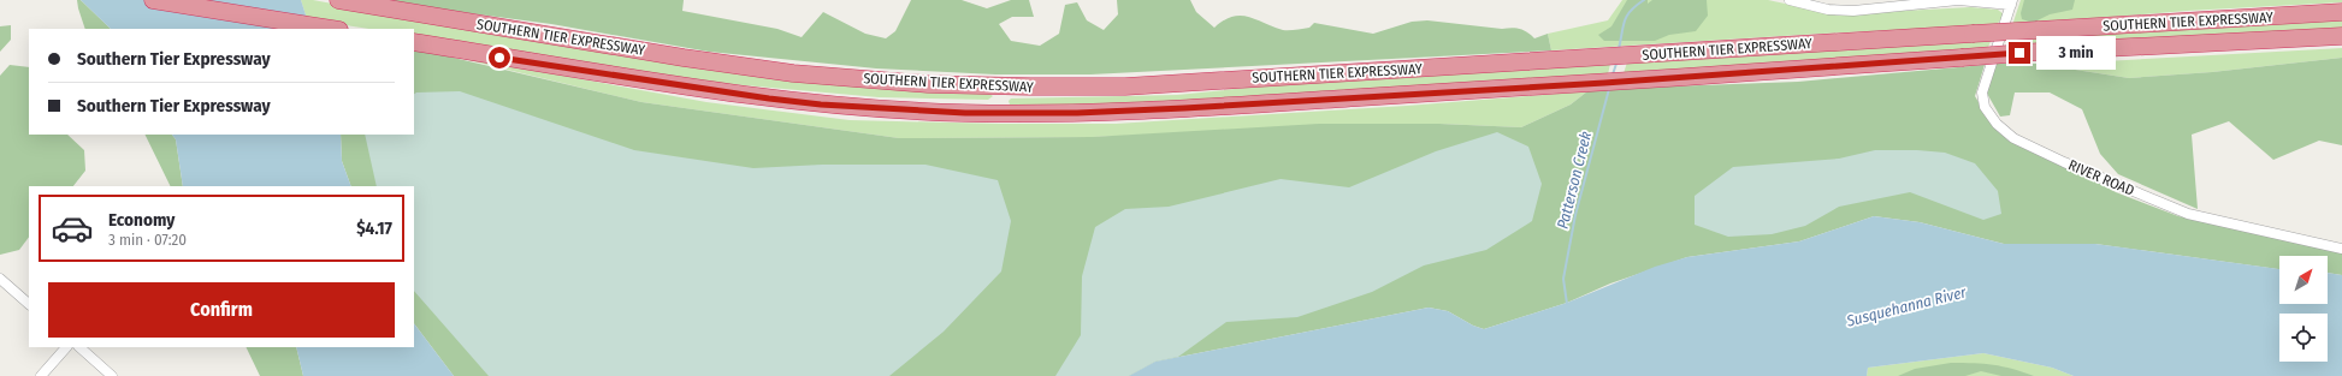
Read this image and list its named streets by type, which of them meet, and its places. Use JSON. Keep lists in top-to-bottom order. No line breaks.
{"streets":{"highway":["SOUTHERN TIER EXPRESSWAY"],"street":["RIVER ROAD"]},"water":["Patterson Creek","Susquehanna River"],"north":"top right","page":{"banner":["Southern Tier Expressway","Southern Tier Expressway"],"bubble":"3 min","list":[{"name":"Economy","note":"3 min · 07:20","value":"$4.17"}],"buttons":"Confirm"}}
